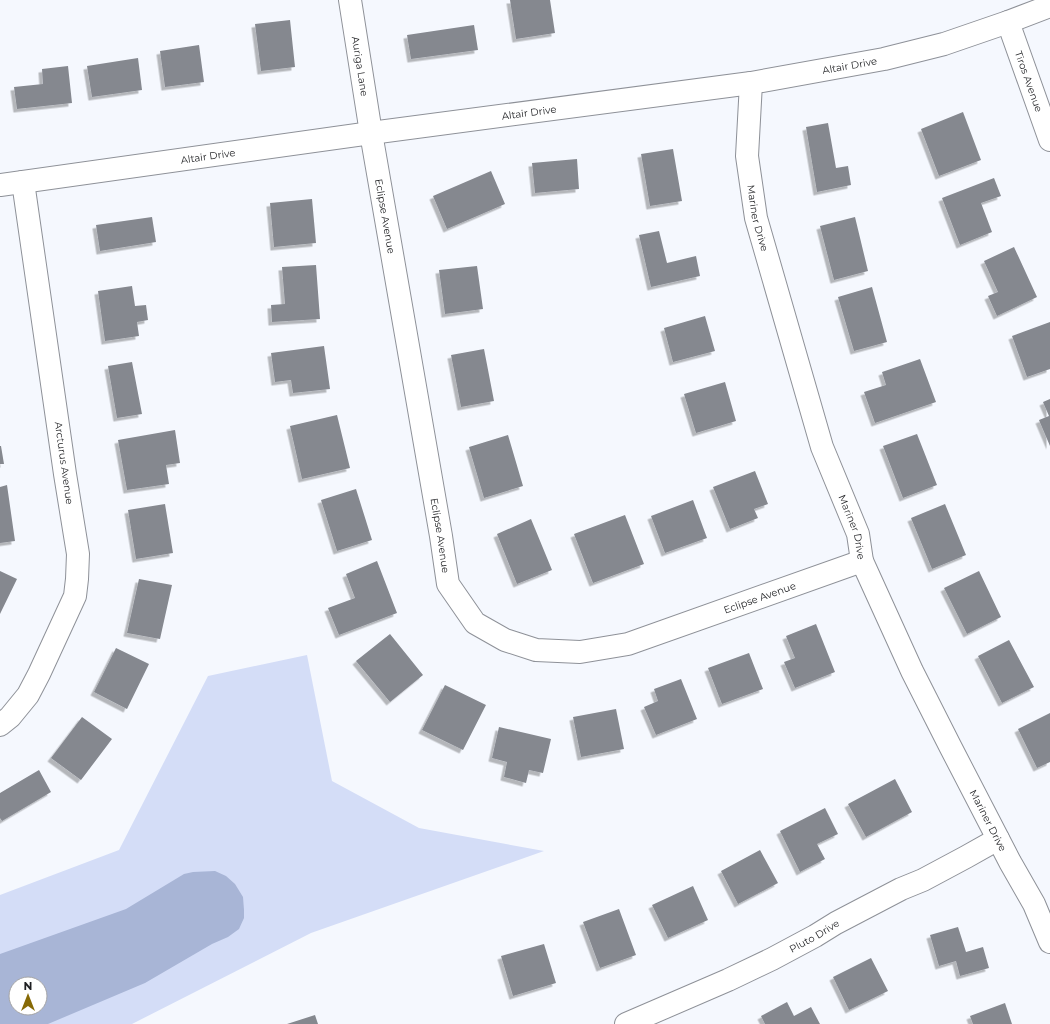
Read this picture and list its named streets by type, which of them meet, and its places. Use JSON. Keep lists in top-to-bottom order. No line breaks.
{"streets":{"street":["Altair Drive","Auriga Lane","Tiros Avenue","Eclipse Avenue","Mariner Drive","Arcturus Avenue","Pluto Drive"]},"crossings":[["Altair Drive","Auriga Lane"],["Altair Drive","Tiros Avenue"],["Altair Drive","Eclipse Avenue"],["Altair Drive","Mariner Drive"],["Altair Drive","Arcturus Avenue"],["Auriga Lane","Eclipse Avenue"],["Eclipse Avenue","Mariner Drive"],["Mariner Drive","Pluto Drive"]],"north":"top"}
